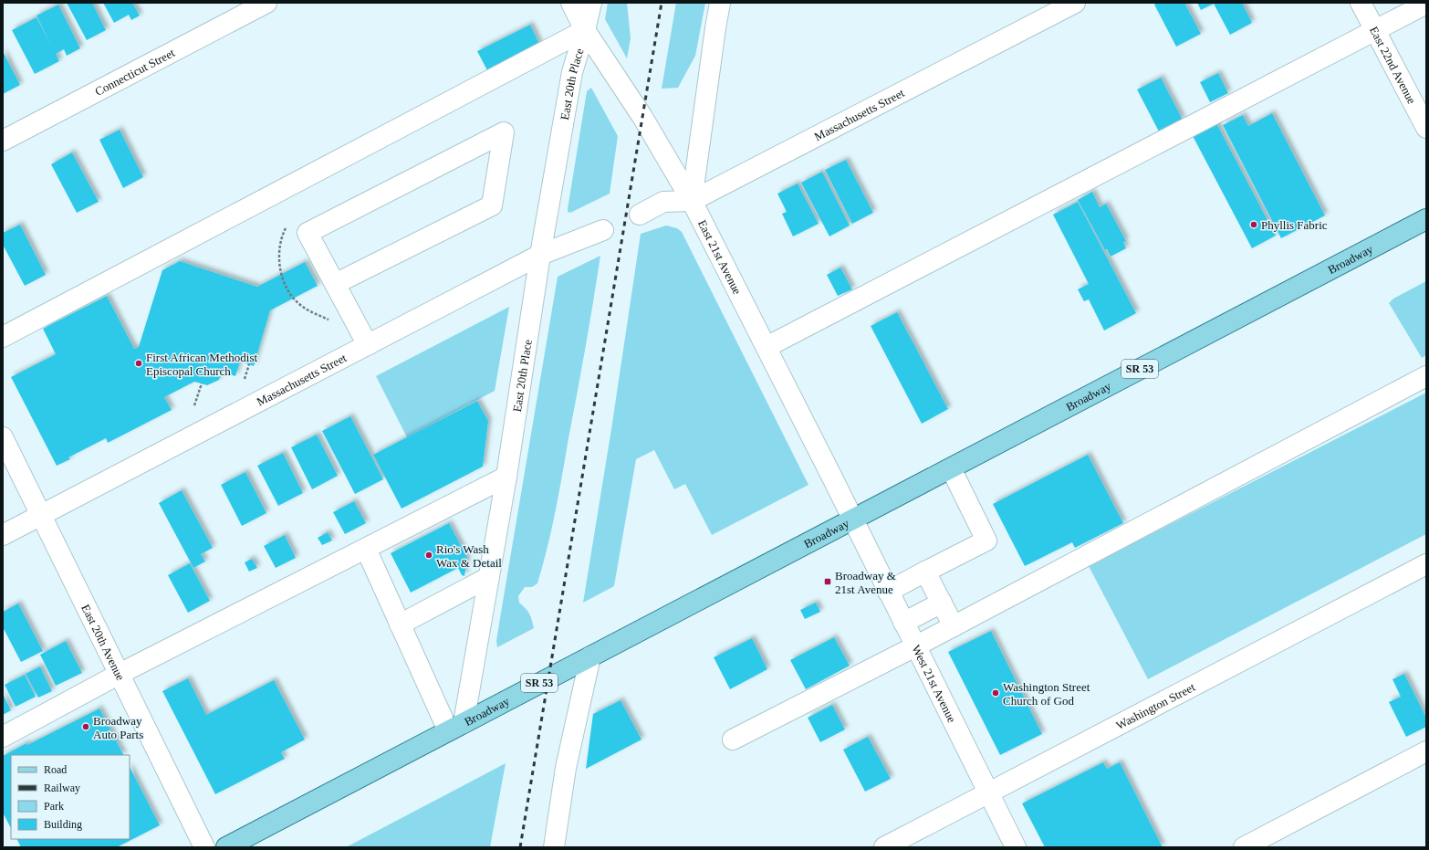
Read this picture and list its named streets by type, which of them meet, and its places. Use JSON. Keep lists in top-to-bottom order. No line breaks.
{"streets":{"main road":["Broadway","SR 53"],"street":["East 22nd Avenue","Connecticut Street","East 20th Place","Massachusetts Street","East 21st Avenue","East 20th Avenue","West 21st Avenue","Washington Street"]},"crossings":[["East 20th Place","Massachusetts Street"],["East 20th Place","East 21st Avenue"],["East 20th Place","Broadway"],["Massachusetts Street","East 21st Avenue"],["Massachusetts Street","East 20th Avenue"],["East 21st Avenue","Broadway"],["East 21st Avenue","West 21st Avenue"],["Broadway","West 21st Avenue"],["West 21st Avenue","Washington Street"]],"places":{"other":["Phyllis Fabric","First African Methodist Episcopal Church","Rio's Wash Wax & Detail","Washington Street Church of God","Broadway Auto Parts"],"transit":["Broadway & 21st Avenue"]},"legend":["Road","Railway","Park","Building"]}
